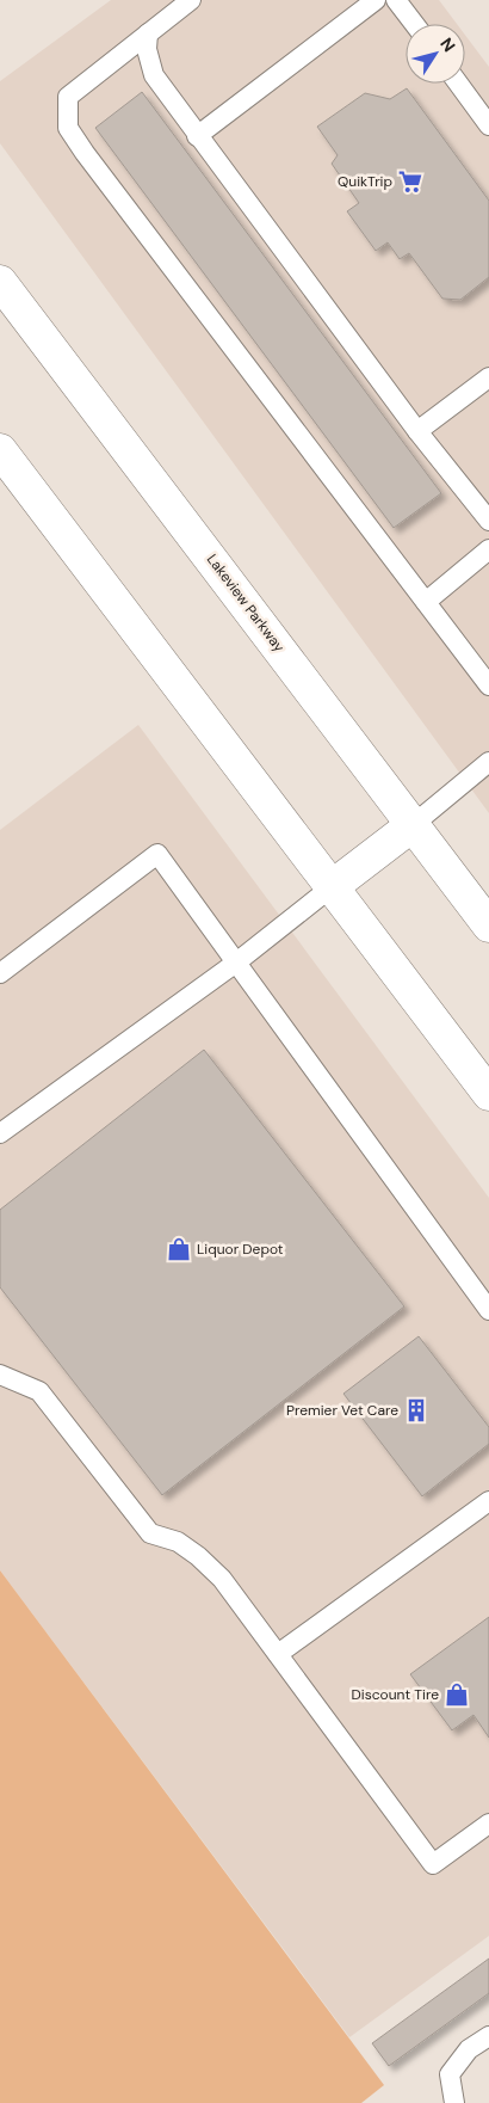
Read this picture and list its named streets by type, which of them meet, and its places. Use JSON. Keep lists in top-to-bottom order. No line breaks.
{"streets":{"main road":["Lakeview Parkway"]},"places":{"supermarket":["QuikTrip"],"shop":["Liquor Depot","Discount Tire"],"building":["Premier Vet Care"]},"north":"top right"}
